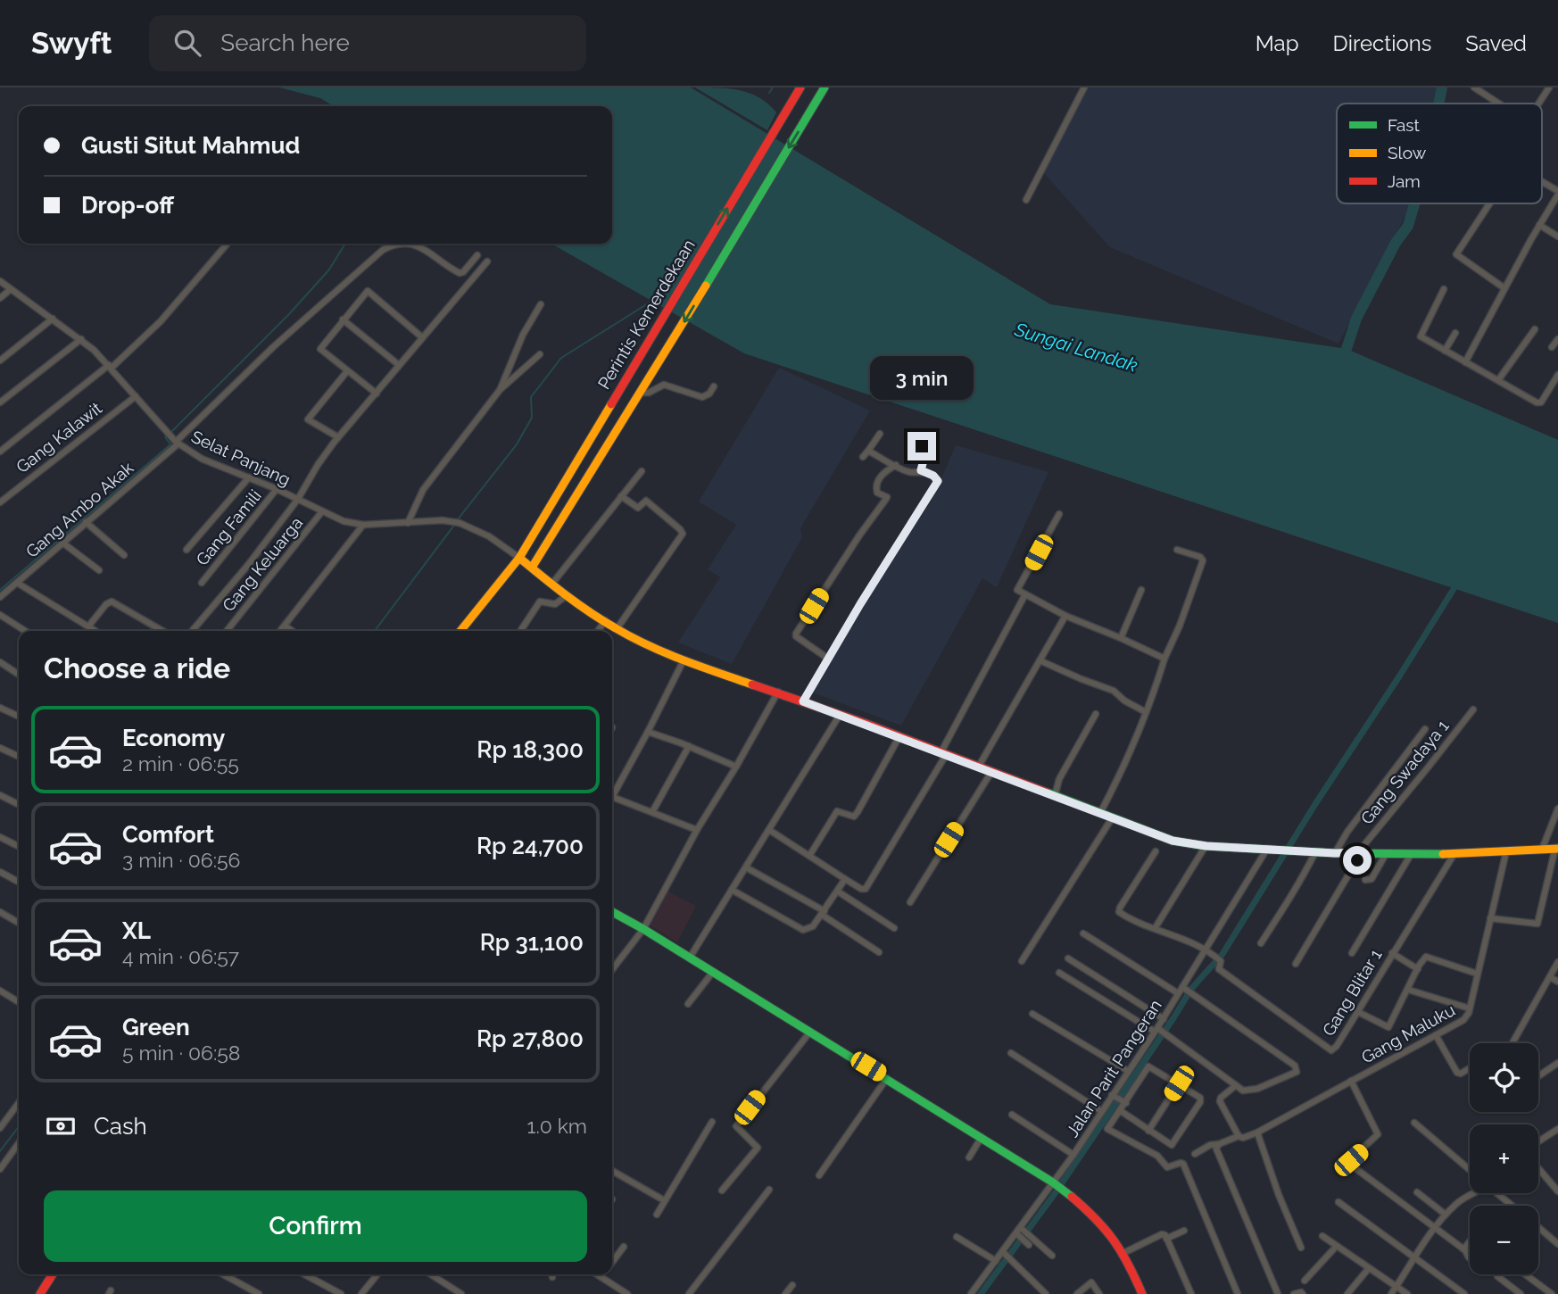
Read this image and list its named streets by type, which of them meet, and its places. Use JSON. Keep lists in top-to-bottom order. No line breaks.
{"streets":{"main road":["Perintis Kemerdekaan"],"street":["Gang Kalawit","Selat Panjang","Gang Ambo Akak","Gang Famili","Gang Keluarga","Gang Swadaya 1","Gang Blitar 1","Gang Maluku","Jalan Parit Pangeran"]},"crossings":[["Perintis Kemerdekaan","Selat Panjang"],["Gang Kalawit","Selat Panjang"],["Selat Panjang","Gang Ambo Akak"],["Selat Panjang","Gang Famili"],["Selat Panjang","Gang Keluarga"],["Gang Blitar 1","Jalan Parit Pangeran"]],"water":["Sungai Landak"],"legend":["Fast","Slow","Jam"],"page":{"header":"Swyft","search":"Search here","nav":["Map","Directions","Saved"],"banner":["Gusti Situt Mahmud","Drop-off"],"bubble":"3 min","heading":"Choose a ride","list":[{"name":"Economy","note":"2 min · 06:55","value":"Rp 18,300"},{"name":"Comfort","note":"3 min · 06:56","value":"Rp 24,700"},{"name":"XL","note":"4 min · 06:57","value":"Rp 31,100"},{"name":"Green","note":"5 min · 06:58","value":"Rp 27,800"}],"map_buttons":["+","−"],"pay":["Cash","1.0 km"],"buttons":"Confirm"}}
